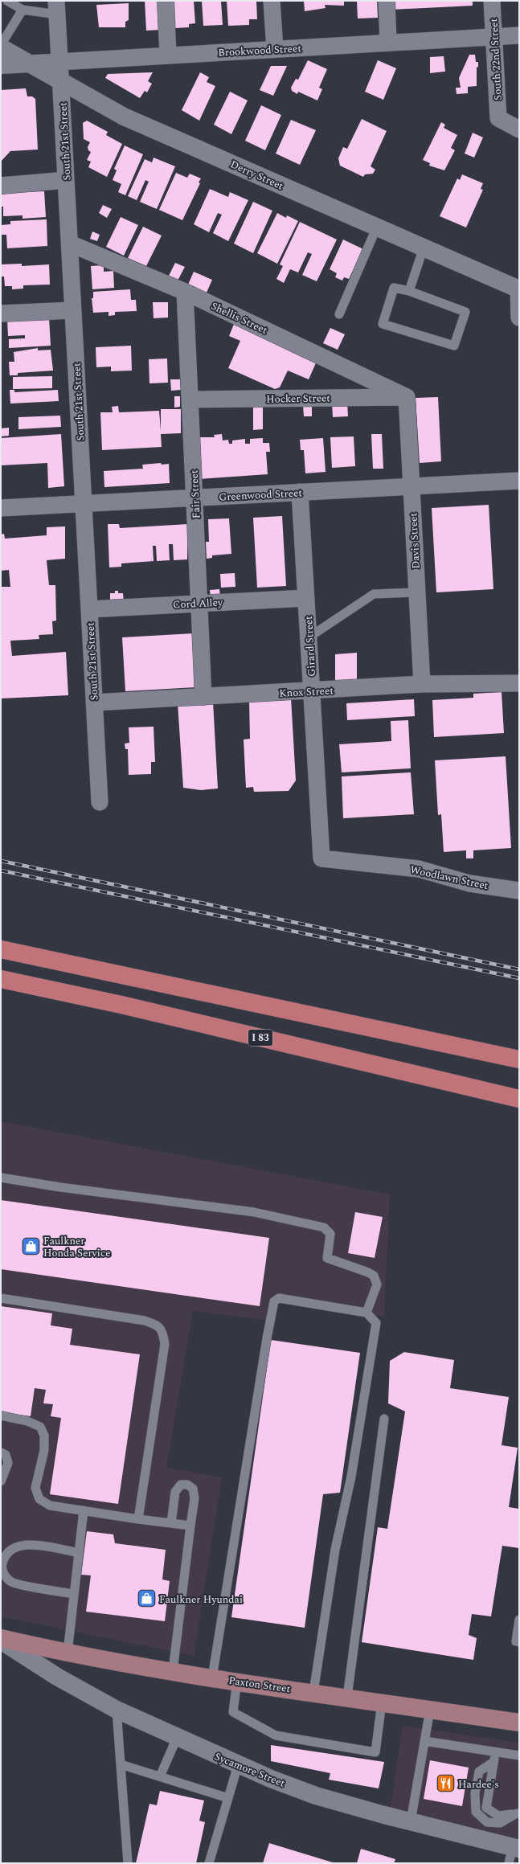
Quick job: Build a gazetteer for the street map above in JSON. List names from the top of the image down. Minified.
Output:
{"streets":{"highway":["I 83"],"main road":["Paxton Street"],"street":["Brookwood Street","South 22nd Street","South 21st Street","Derry Street","Shellis Street","Hocker Street","Fair Street","Greenwood Street","Davis Street","Cord Alley","Girard Street","Knox Street","Woodlawn Street","Sycamore Street"]},"crossings":[["Brookwood Street","South 22nd Street"],["Brookwood Street","South 21st Street"],["Brookwood Street","Derry Street"],["South 21st Street","Derry Street"],["South 21st Street","Shellis Street"],["South 21st Street","Greenwood Street"],["South 21st Street","Cord Alley"],["South 21st Street","Knox Street"],["Shellis Street","Hocker Street"],["Shellis Street","Fair Street"],["Shellis Street","Davis Street"],["Hocker Street","Fair Street"],["Hocker Street","Davis Street"],["Fair Street","Greenwood Street"],["Fair Street","Cord Alley"],["Fair Street","Knox Street"],["Greenwood Street","Davis Street"],["Greenwood Street","Girard Street"],["Davis Street","Knox Street"],["Cord Alley","Girard Street"],["Girard Street","Knox Street"],["Girard Street","Woodlawn Street"],["Paxton Street","Sycamore Street"]],"places":{"shop":["Faulkner Honda Service","Faulkner Hyundai"],"restaurant":["Hardee's"]}}
